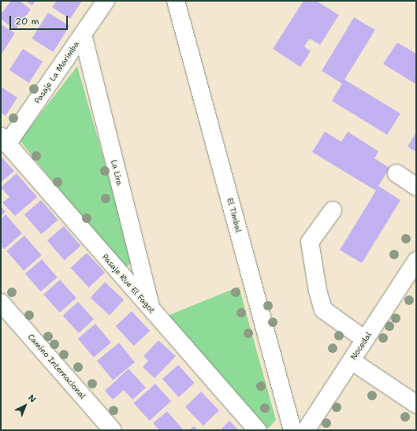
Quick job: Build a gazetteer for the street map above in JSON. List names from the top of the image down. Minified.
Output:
{"streets":{"street":["Pasaje La Marimba","La Lira","El Timbal","Pasaje Rue El Fagot","Nocedal","Camino Internacional"]},"crossings":[["Pasaje La Marimba","La Lira"],["Pasaje La Marimba","Pasaje Rue El Fagot"],["La Lira","Pasaje Rue El Fagot"]],"scale_bar":"20 m","north":"top right"}
